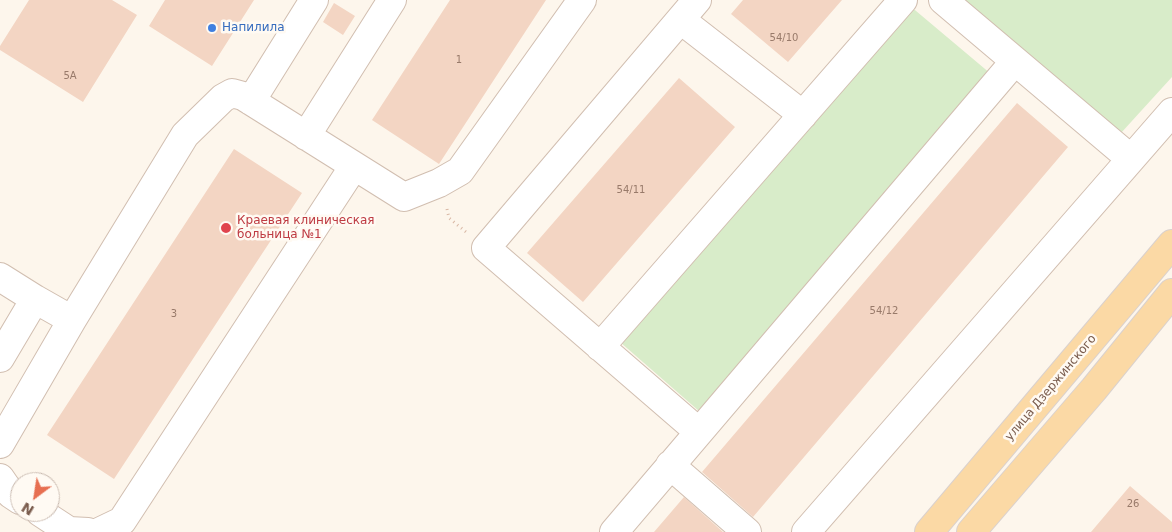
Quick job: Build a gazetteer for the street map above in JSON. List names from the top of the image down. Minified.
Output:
{"streets":{"main road":["улица Дзержинского"]},"places":["Напилила","Краевая клиническая больница №1"],"house_numbers":["54/10","1","5А","54/11","54/12","3","26"],"north":"bottom left"}
